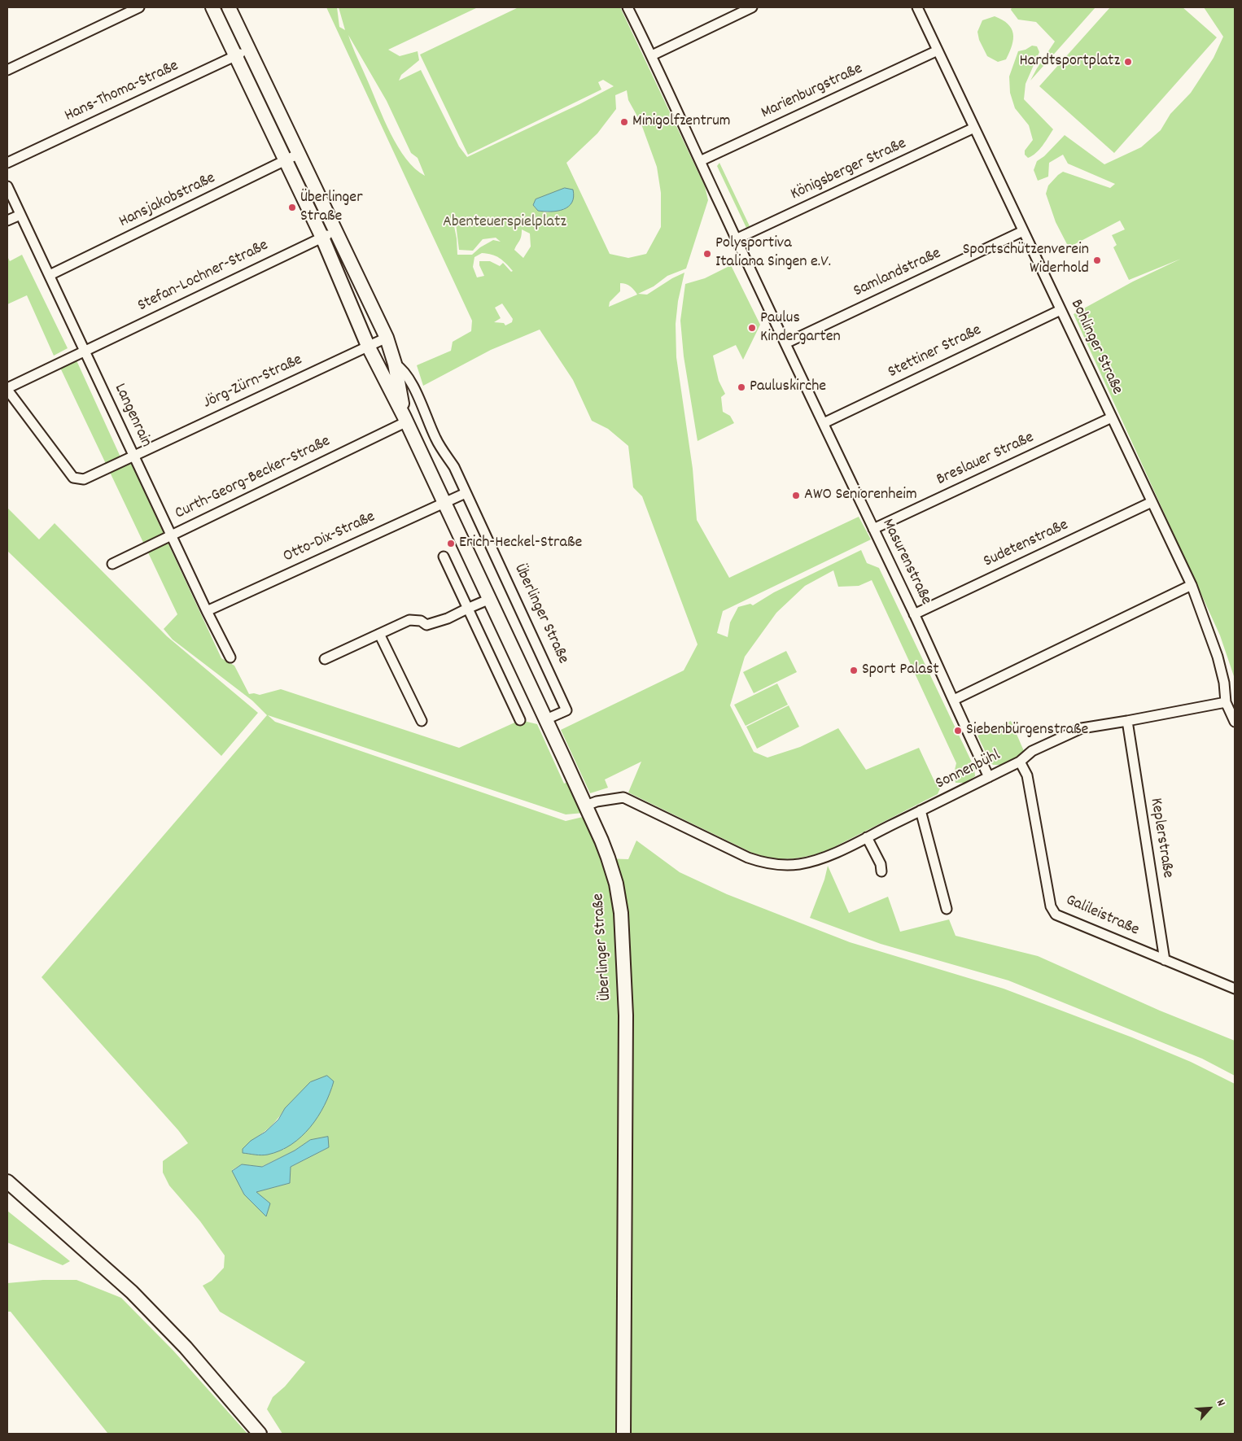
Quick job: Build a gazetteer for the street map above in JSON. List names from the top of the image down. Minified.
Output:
{"streets":{"street":["Hans-Thoma-Straße","Marienburgstraße","Königsberger Straße","Hansjakobstraße","Samlandstraße","Stefan-Lochner-Straße","Bohlinger Straße","Stettiner Straße","Jörg-Zürn-Straße","Langenrain","Breslauer Straße","Curth-Georg-Becker-Straße","Otto-Dix-Straße","Sudetenstraße","Masurenstraße","Überlinger Straße","Sonnenbühl","Keplerstraße","Galileistraße"]},"crossings":[["Hans-Thoma-Straße","Überlinger Straße"],["Marienburgstraße","Bohlinger Straße"],["Marienburgstraße","Masurenstraße"],["Königsberger Straße","Bohlinger Straße"],["Königsberger Straße","Masurenstraße"],["Hansjakobstraße","Langenrain"],["Hansjakobstraße","Überlinger Straße"],["Samlandstraße","Bohlinger Straße"],["Samlandstraße","Masurenstraße"],["Stefan-Lochner-Straße","Jörg-Zürn-Straße"],["Stefan-Lochner-Straße","Langenrain"],["Stefan-Lochner-Straße","Überlinger Straße"],["Bohlinger Straße","Stettiner Straße"],["Bohlinger Straße","Breslauer Straße"],["Bohlinger Straße","Sudetenstraße"],["Bohlinger Straße","Sonnenbühl"],["Stettiner Straße","Masurenstraße"],["Jörg-Zürn-Straße","Langenrain"],["Jörg-Zürn-Straße","Überlinger Straße"],["Langenrain","Curth-Georg-Becker-Straße"],["Langenrain","Otto-Dix-Straße"],["Breslauer Straße","Masurenstraße"],["Curth-Georg-Becker-Straße","Überlinger Straße"],["Otto-Dix-Straße","Überlinger Straße"],["Sudetenstraße","Masurenstraße"],["Masurenstraße","Sonnenbühl"],["Überlinger Straße","Sonnenbühl"],["Sonnenbühl","Keplerstraße"],["Sonnenbühl","Galileistraße"],["Keplerstraße","Galileistraße"]],"parks":["Abenteuerspielplatz"],"places":["Hardtsportplatz","Minigolfzentrum","Überlinger Straße","Polysportiva Italiana Singen e.V.","Sportschützenverein Widerhold","Paulus Kindergarten","Pauluskirche","AWO Seniorenheim","Erich-Heckel-Straße","Sport Palast","Siebenbürgenstraße"],"north":"top right"}
